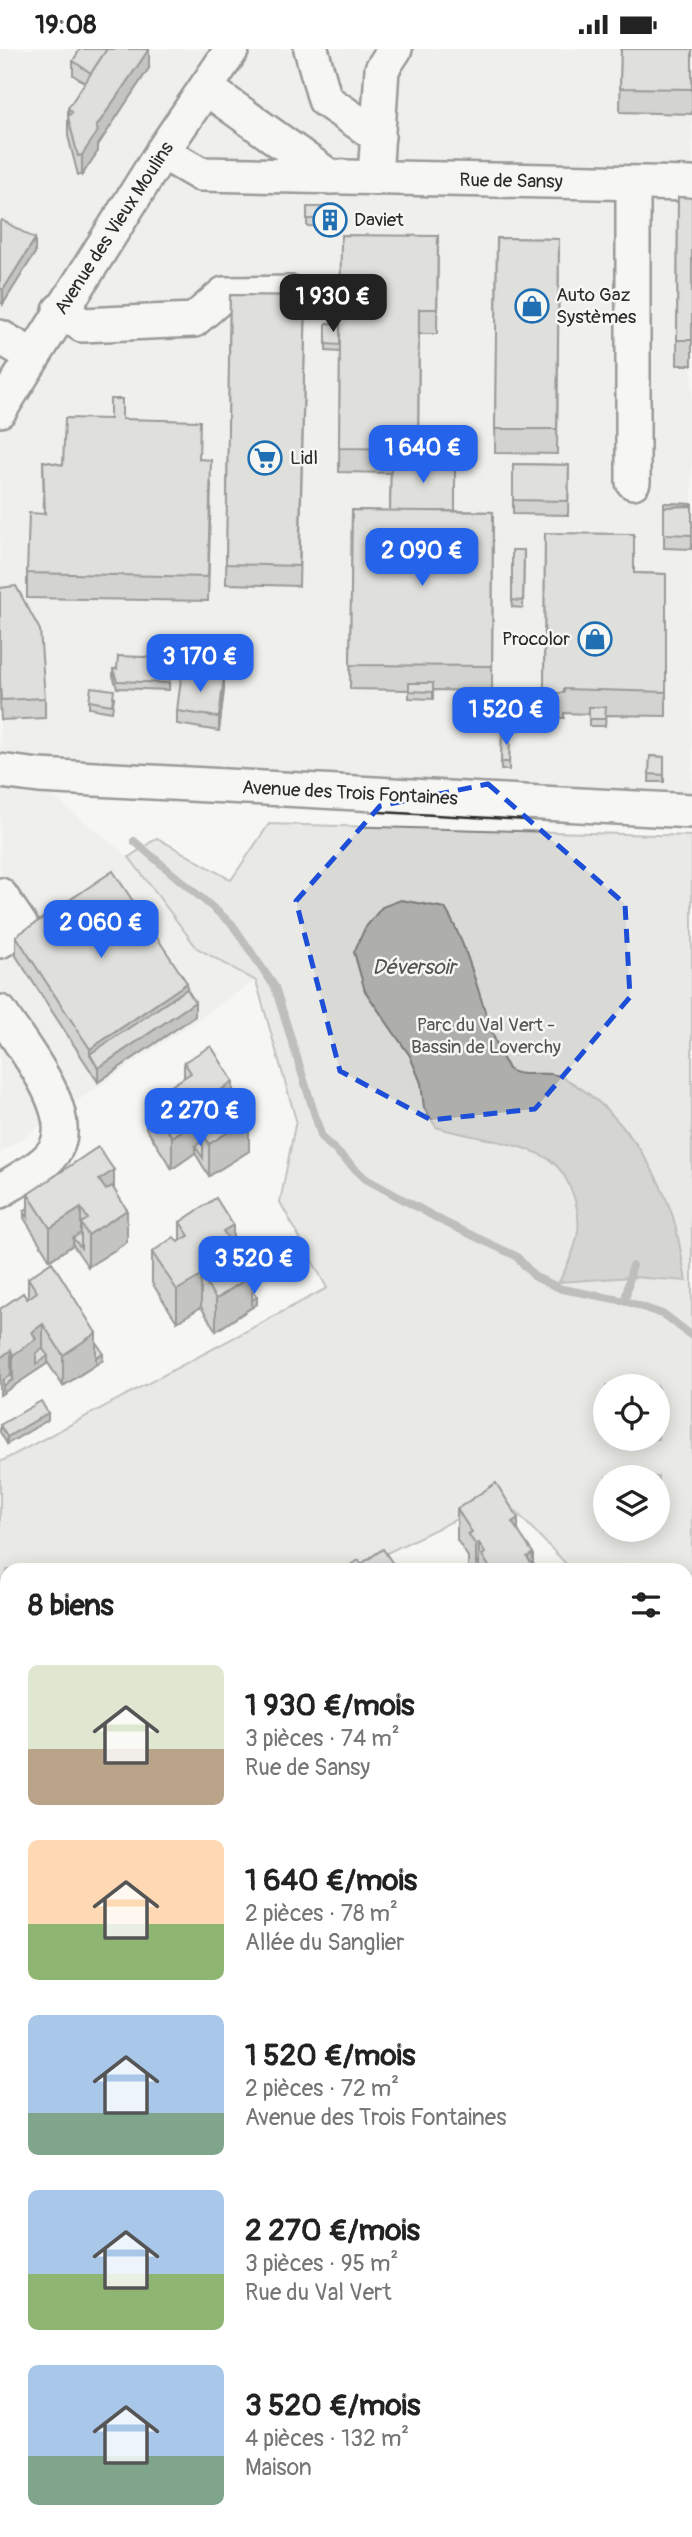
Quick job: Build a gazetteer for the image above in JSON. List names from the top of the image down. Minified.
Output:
{"streets":{"street":["Rue de Sansy","Avenue des Vieux Moulins","Avenue des Trois Fontaines"]},"crossings":[["Rue de Sansy","Avenue des Vieux Moulins"]],"water":["Déversoir"],"parks":["Parc du Val Vert - Bassin de Loverchy"],"places":{"building":["Daviet"],"shop":["Auto Gaz Systèmes","Procolor"],"supermarket":["Lidl"]},"page":{"status":"19:08","price":["1 930 €","1 640 €","2 090 €","3 170 €","1 520 €","2 060 €","2 270 €","3 520 €"],"heading":"8 biens","list":[{"name":"1 930 €/mois","note":"3 pièces · 74 m² · Rue de Sansy"},{"name":"1 640 €/mois","note":"2 pièces · 78 m² · Allée du Sanglier"},{"name":"1 520 €/mois","note":"2 pièces · 72 m² · Avenue des Trois Fontaines"},{"name":"2 270 €/mois","note":"3 pièces · 95 m² · Rue du Val Vert"},{"name":"3 520 €/mois","note":"4 pièces · 132 m² · Maison"}]}}
